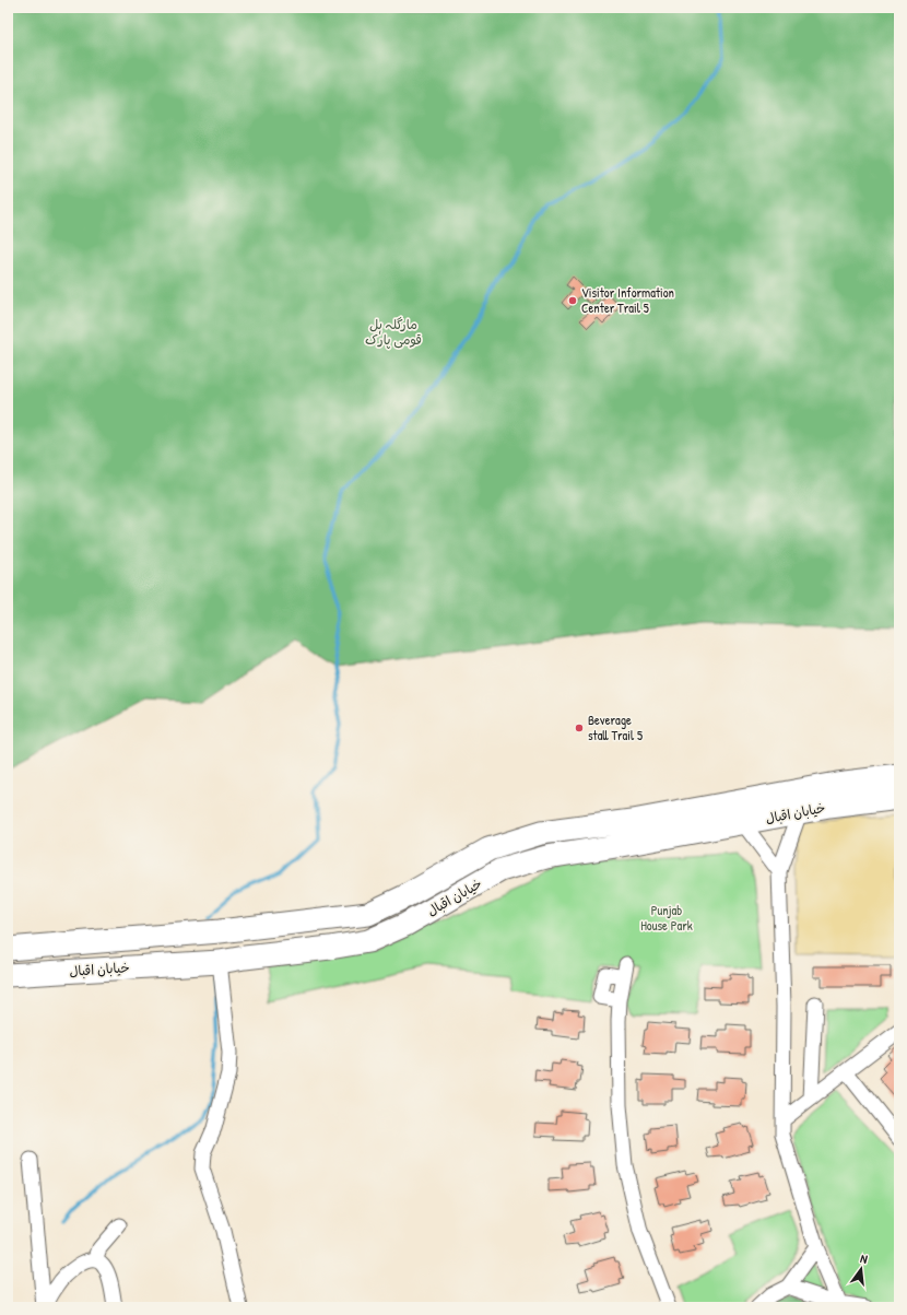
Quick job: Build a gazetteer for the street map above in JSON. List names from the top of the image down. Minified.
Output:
{"streets":{"main road":["خیابان اقبال"]},"parks":["مارگلہ ہل قومی پارک","Punjab House Park"],"places":["Visitor Information Center Trail 5","Beverage stall Trail 5"],"north":"top"}
